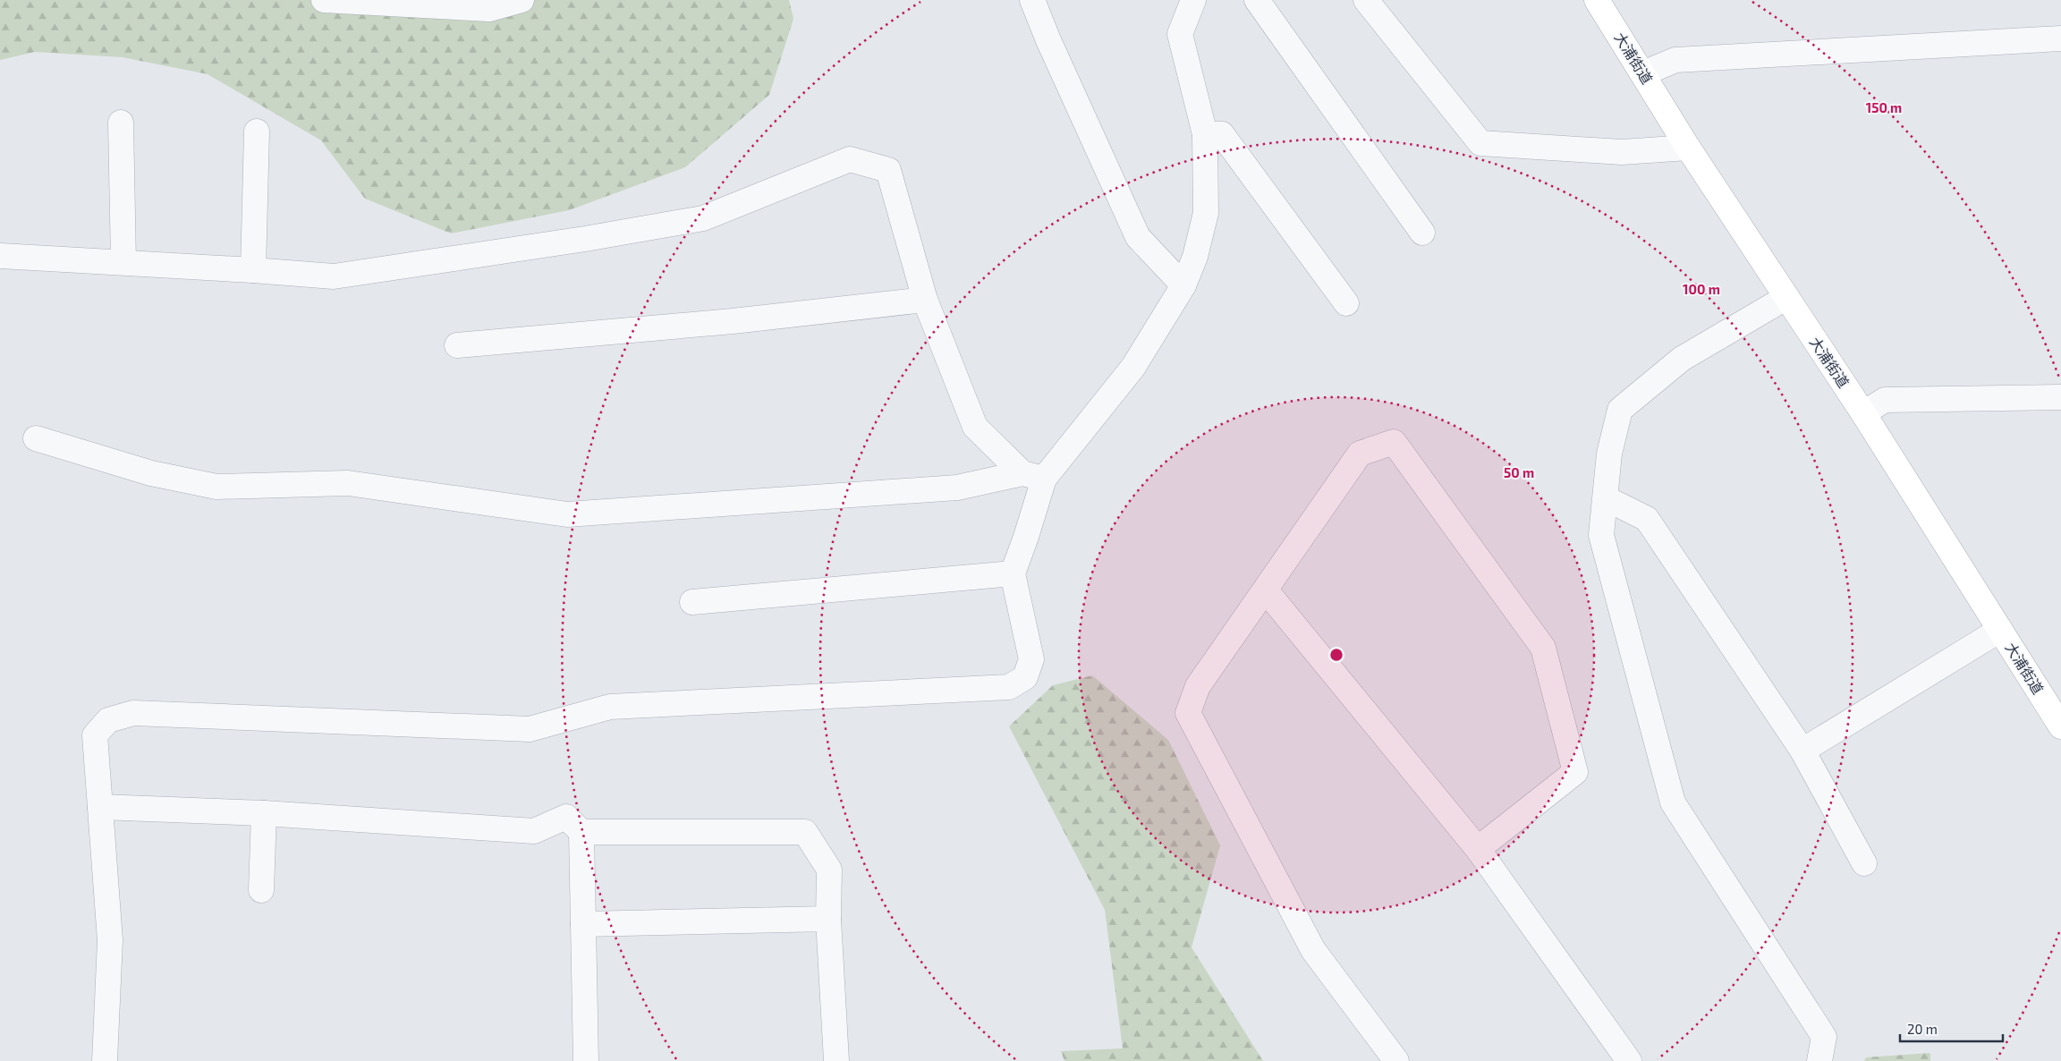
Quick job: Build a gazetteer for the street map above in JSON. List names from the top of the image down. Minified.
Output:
{"streets":{"street":["大浦街道"]},"scale_bar":"20 m","rings":["150 m","100 m","50 m"]}
